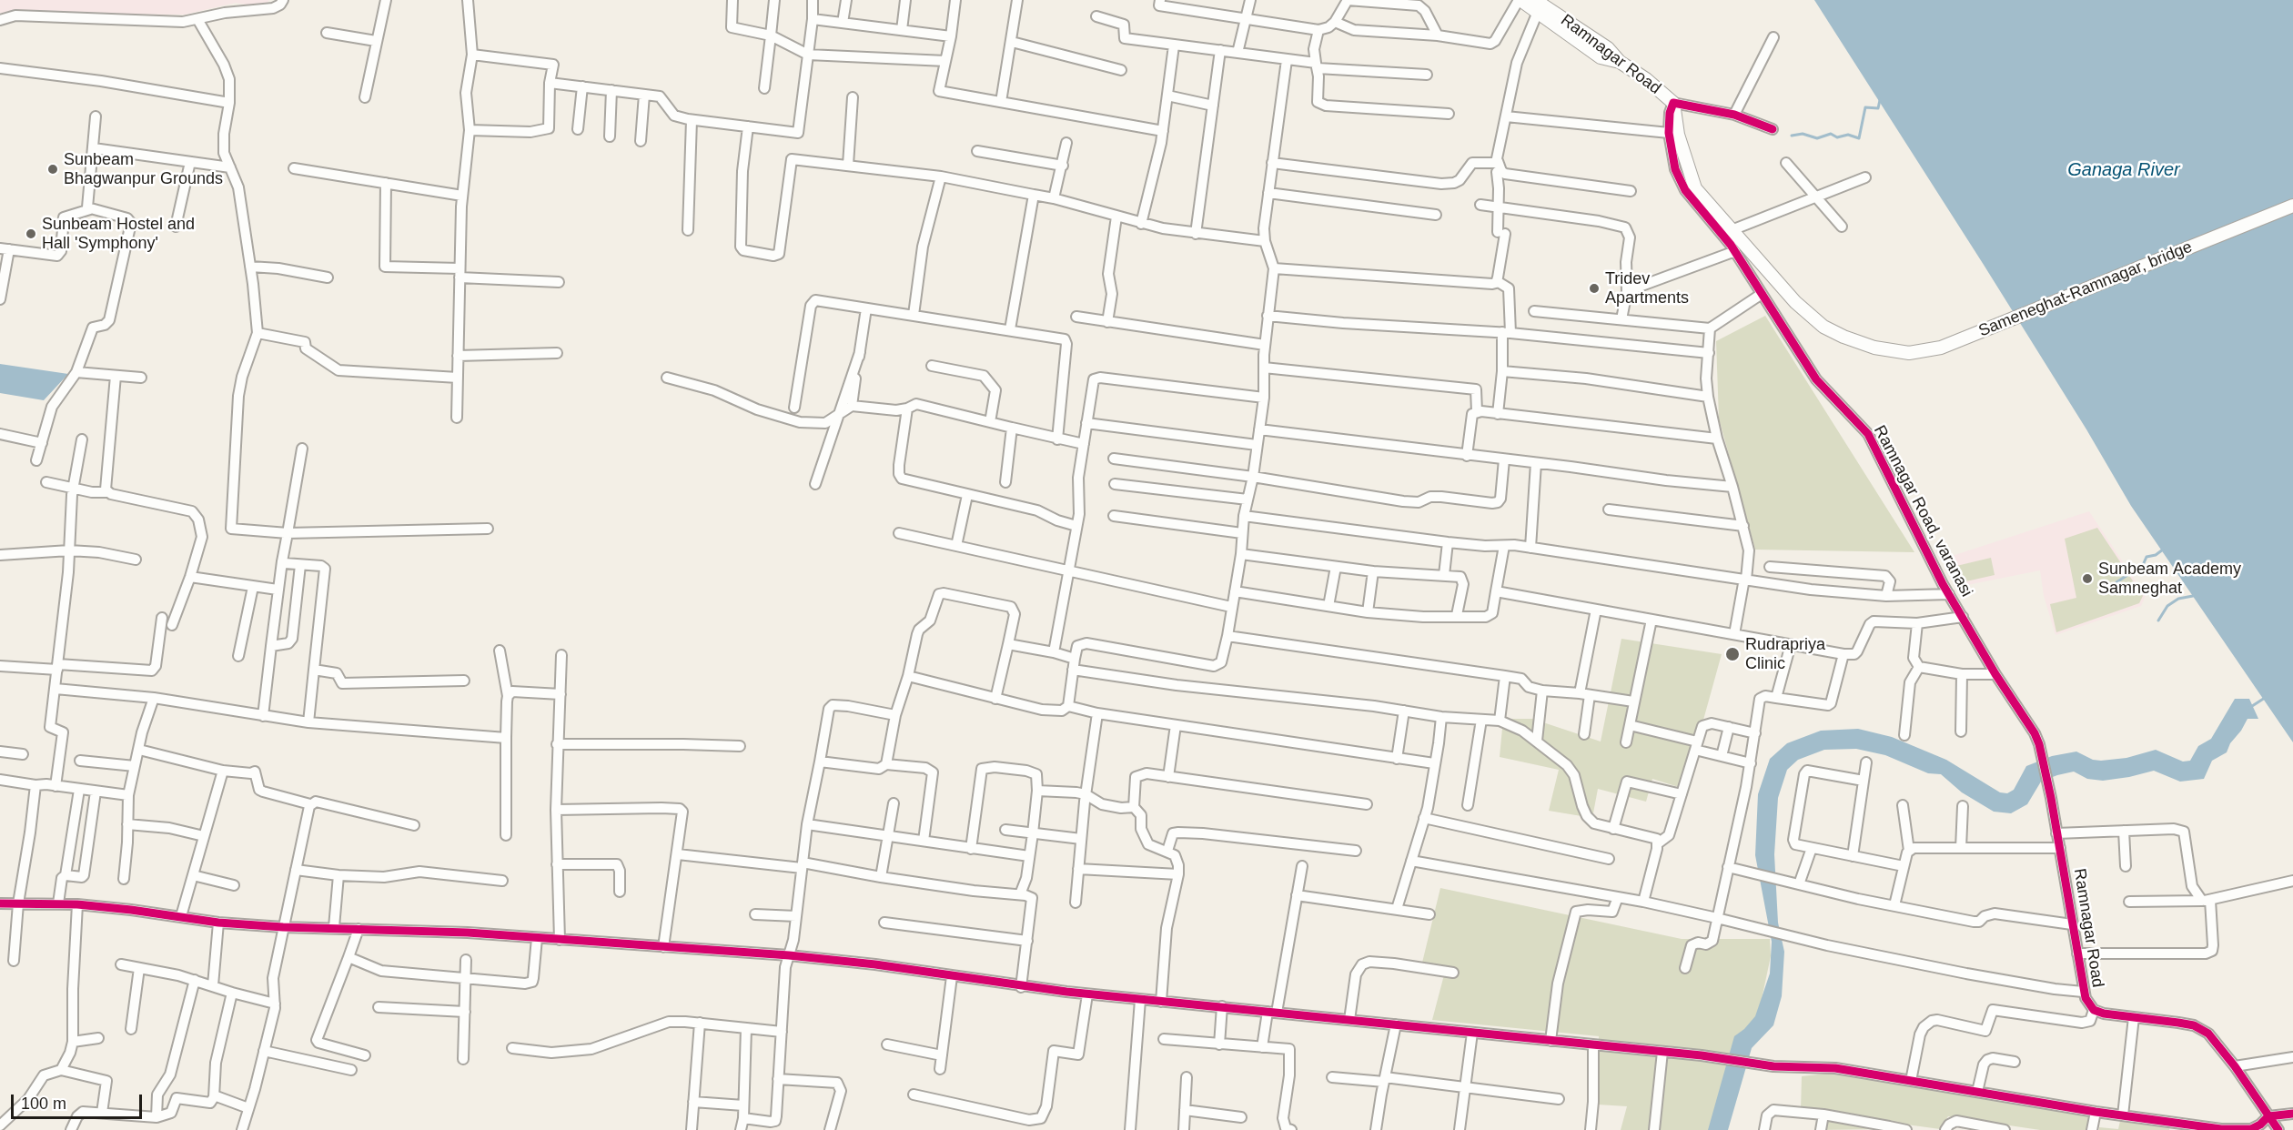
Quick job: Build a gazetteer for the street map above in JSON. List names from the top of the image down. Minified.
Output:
{"streets":{"main road":["Ramnagar Road","Sameneghat-Ramnagar, bridge"],"street":["Ramnagar Road, varanasi"]},"crossings":[["Ramnagar Road","Sameneghat-Ramnagar, bridge"],["Ramnagar Road","Ramnagar Road, varanasi"]],"water":["Ganaga River"],"places":["Sunbeam Bhagwanpur Grounds","Sunbeam Hostel and Hall 'Symphony'","Tridev Apartments","Sunbeam Academy Samneghat","Rudrapriya Clinic"],"scale_bar":"100 m"}
